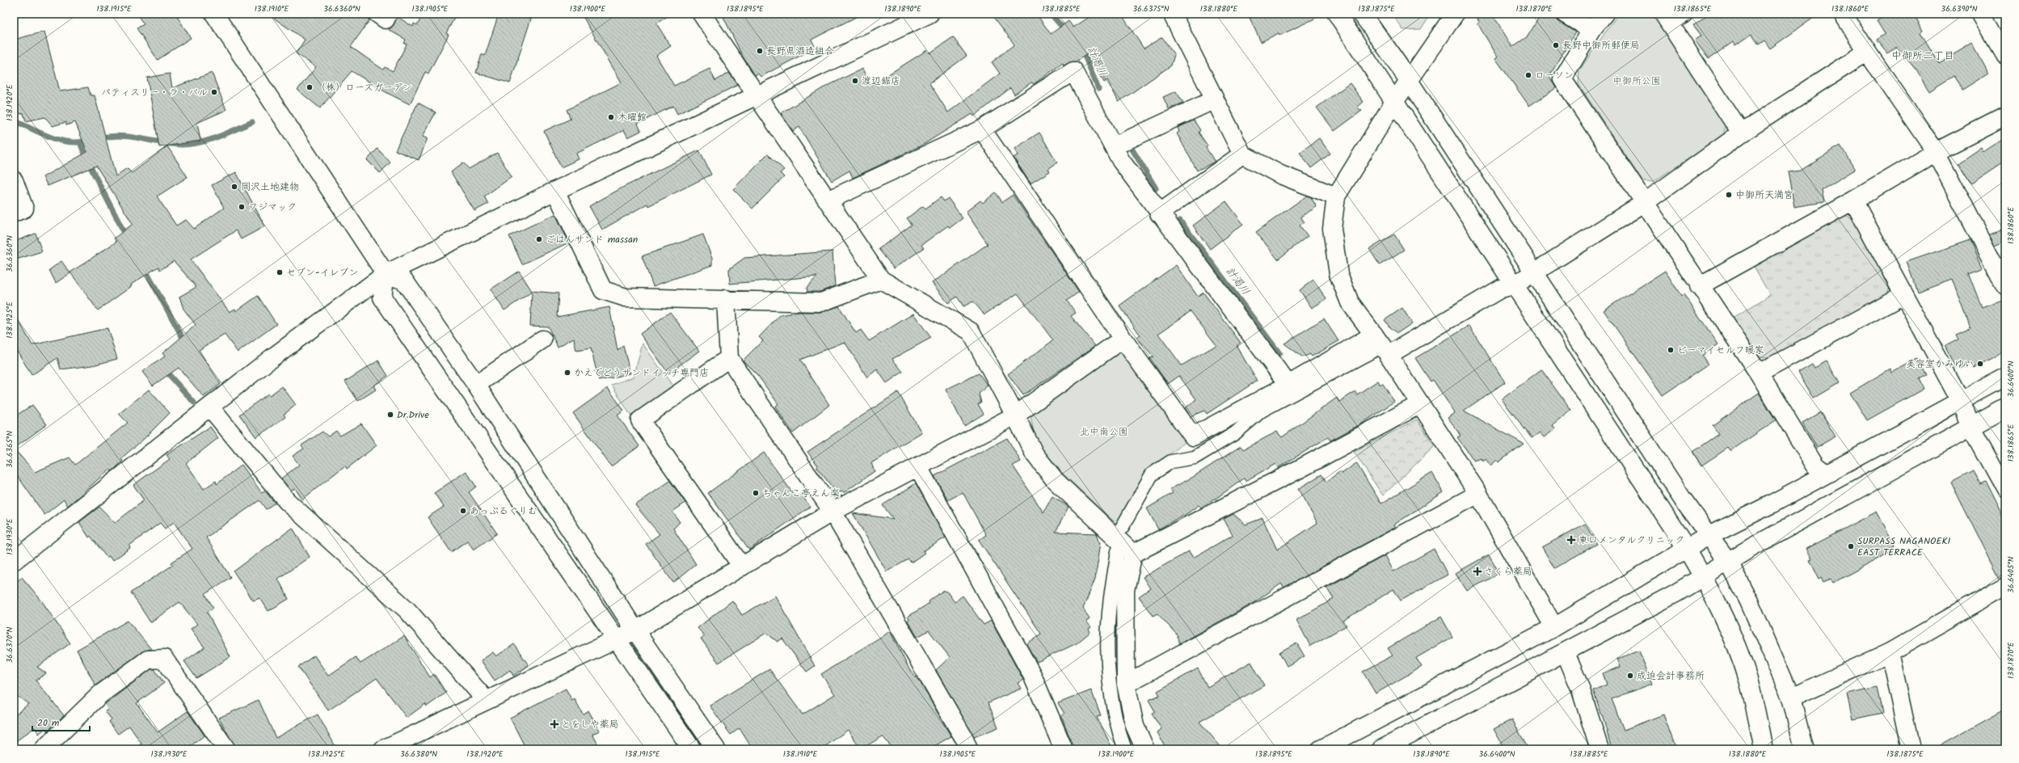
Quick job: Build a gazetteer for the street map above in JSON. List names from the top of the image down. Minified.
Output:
{"districts":["中御所二丁目"],"water":["計渇川"],"parks":["中御所公園","北中南公園"],"places":{"other":["長野中御所郵便局","長野県酒造組合","ローソン","渡辺鋸店","（株）ローズガーデン","パティスリー・ラ・バル","木曜館","岡沢土地建物","中御所天満宮","フジマック","ごはんサンド massan","セブン-イレブン","ビーマイセルフ暖家","美容室かみゆい","かえでどうサンドイッチ専門店","Dr.Drive","ちゃんこ亭えん楽","あっぷるぐりむ","SURPASS NAGANOEKI EAST TERRACE","成迫会計事務所"],"health":["東口メンタルクリニック","さくら薬局","とをしや薬局"]},"scale_bar":"20 m","coordinates":["138.1915°E","138.1910°E","36.6360°N","138.1905°E","138.1900°E","138.1895°E","138.1890°E","138.1885°E","36.6375°N","138.1880°E","138.1875°E","138.1870°E","138.1865°E","138.1860°E","36.6390°N","138.1920°E","138.1925°E","36.6400°N","36.6365°N","138.1930°E","36.6405°N","36.6370°N","36.6380°N"]}
